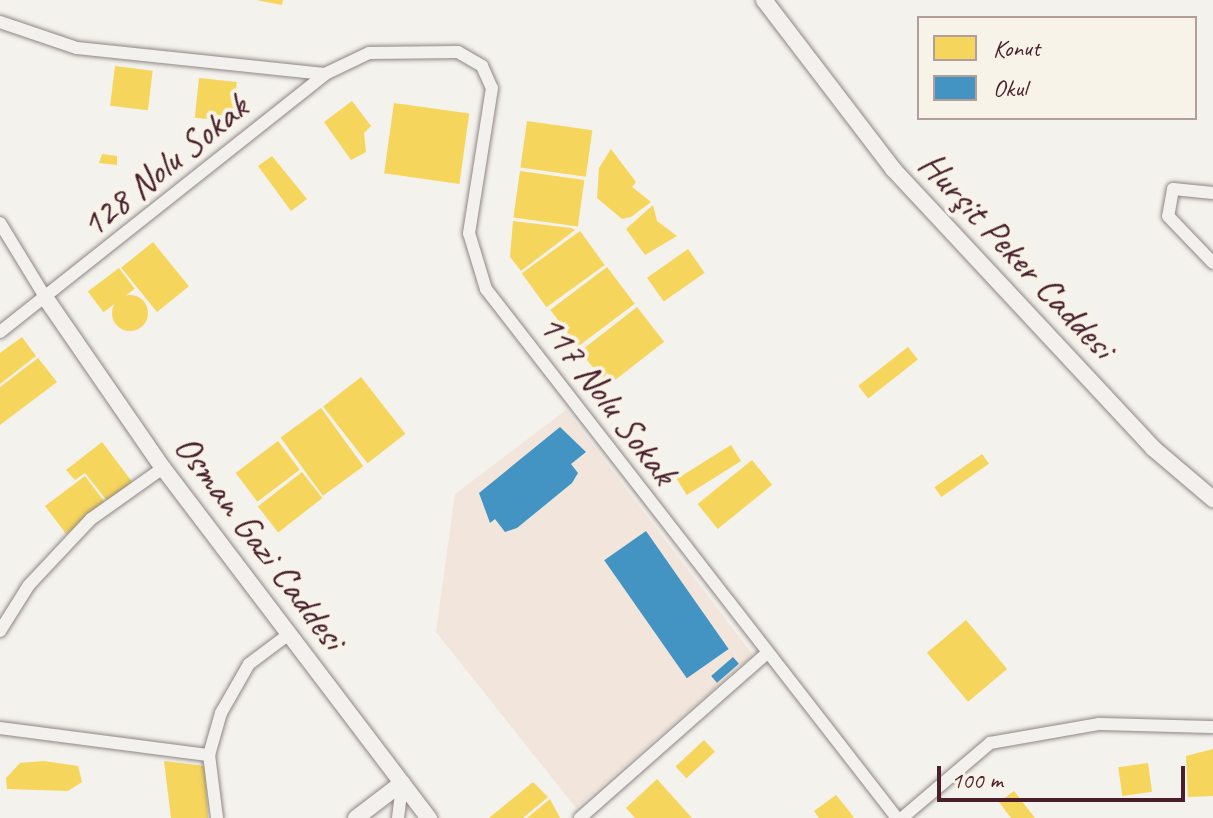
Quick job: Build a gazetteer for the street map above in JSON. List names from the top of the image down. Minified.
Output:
{"streets":{"street":["128 Nolu Sokak","Hurşit Peker Caddesi","117 Nolu Sokak","Osman Gazi Caddesi"]},"crossings":[["128 Nolu Sokak","117 Nolu Sokak"],["128 Nolu Sokak","Osman Gazi Caddesi"]],"legend":["Konut","Okul"],"scale_bar":"100 m"}
